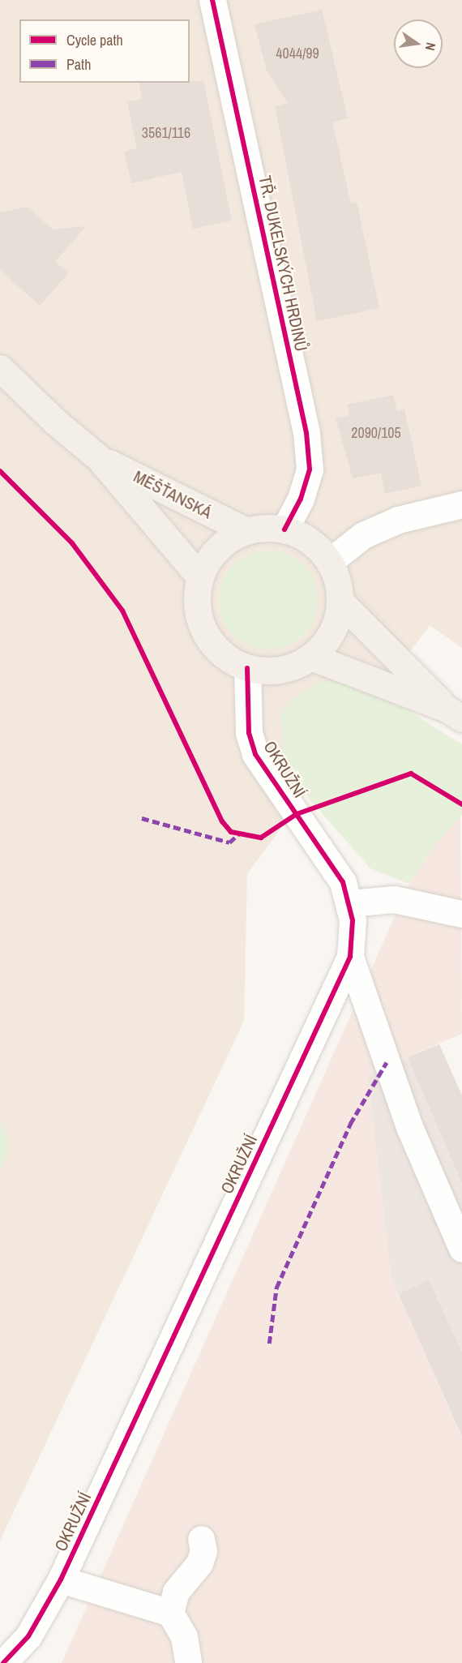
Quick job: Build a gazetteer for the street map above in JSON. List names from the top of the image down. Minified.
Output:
{"streets":{"main road":["MĚŠŤANSKÁ"],"street":["TŘ. DUKELSKÝCH HRDINŮ","OKRUŽNÍ"]},"crossings":[["TŘ. DUKELSKÝCH HRDINŮ","MĚŠŤANSKÁ"],["TŘ. DUKELSKÝCH HRDINŮ","OKRUŽNÍ"],["MĚŠŤANSKÁ","OKRUŽNÍ"]],"house_numbers":["4044/99","3561/116","2090/105"],"legend":["Cycle path","Path"],"north":"right"}
